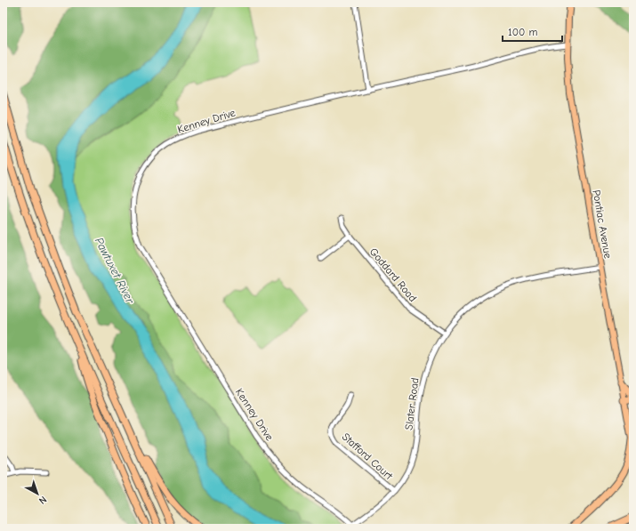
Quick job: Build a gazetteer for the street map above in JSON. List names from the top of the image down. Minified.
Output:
{"streets":{"main road":["Pontiac Avenue"],"street":["Kenney Drive","Goddard Road","Slater Road","Stafford Court"]},"crossings":[["Kenney Drive","Pontiac Avenue"],["Kenney Drive","Slater Road"],["Pontiac Avenue","Slater Road"],["Goddard Road","Slater Road"],["Slater Road","Stafford Court"]],"water":["Pawtuxet River"],"scale_bar":"100 m","north":"bottom right"}
